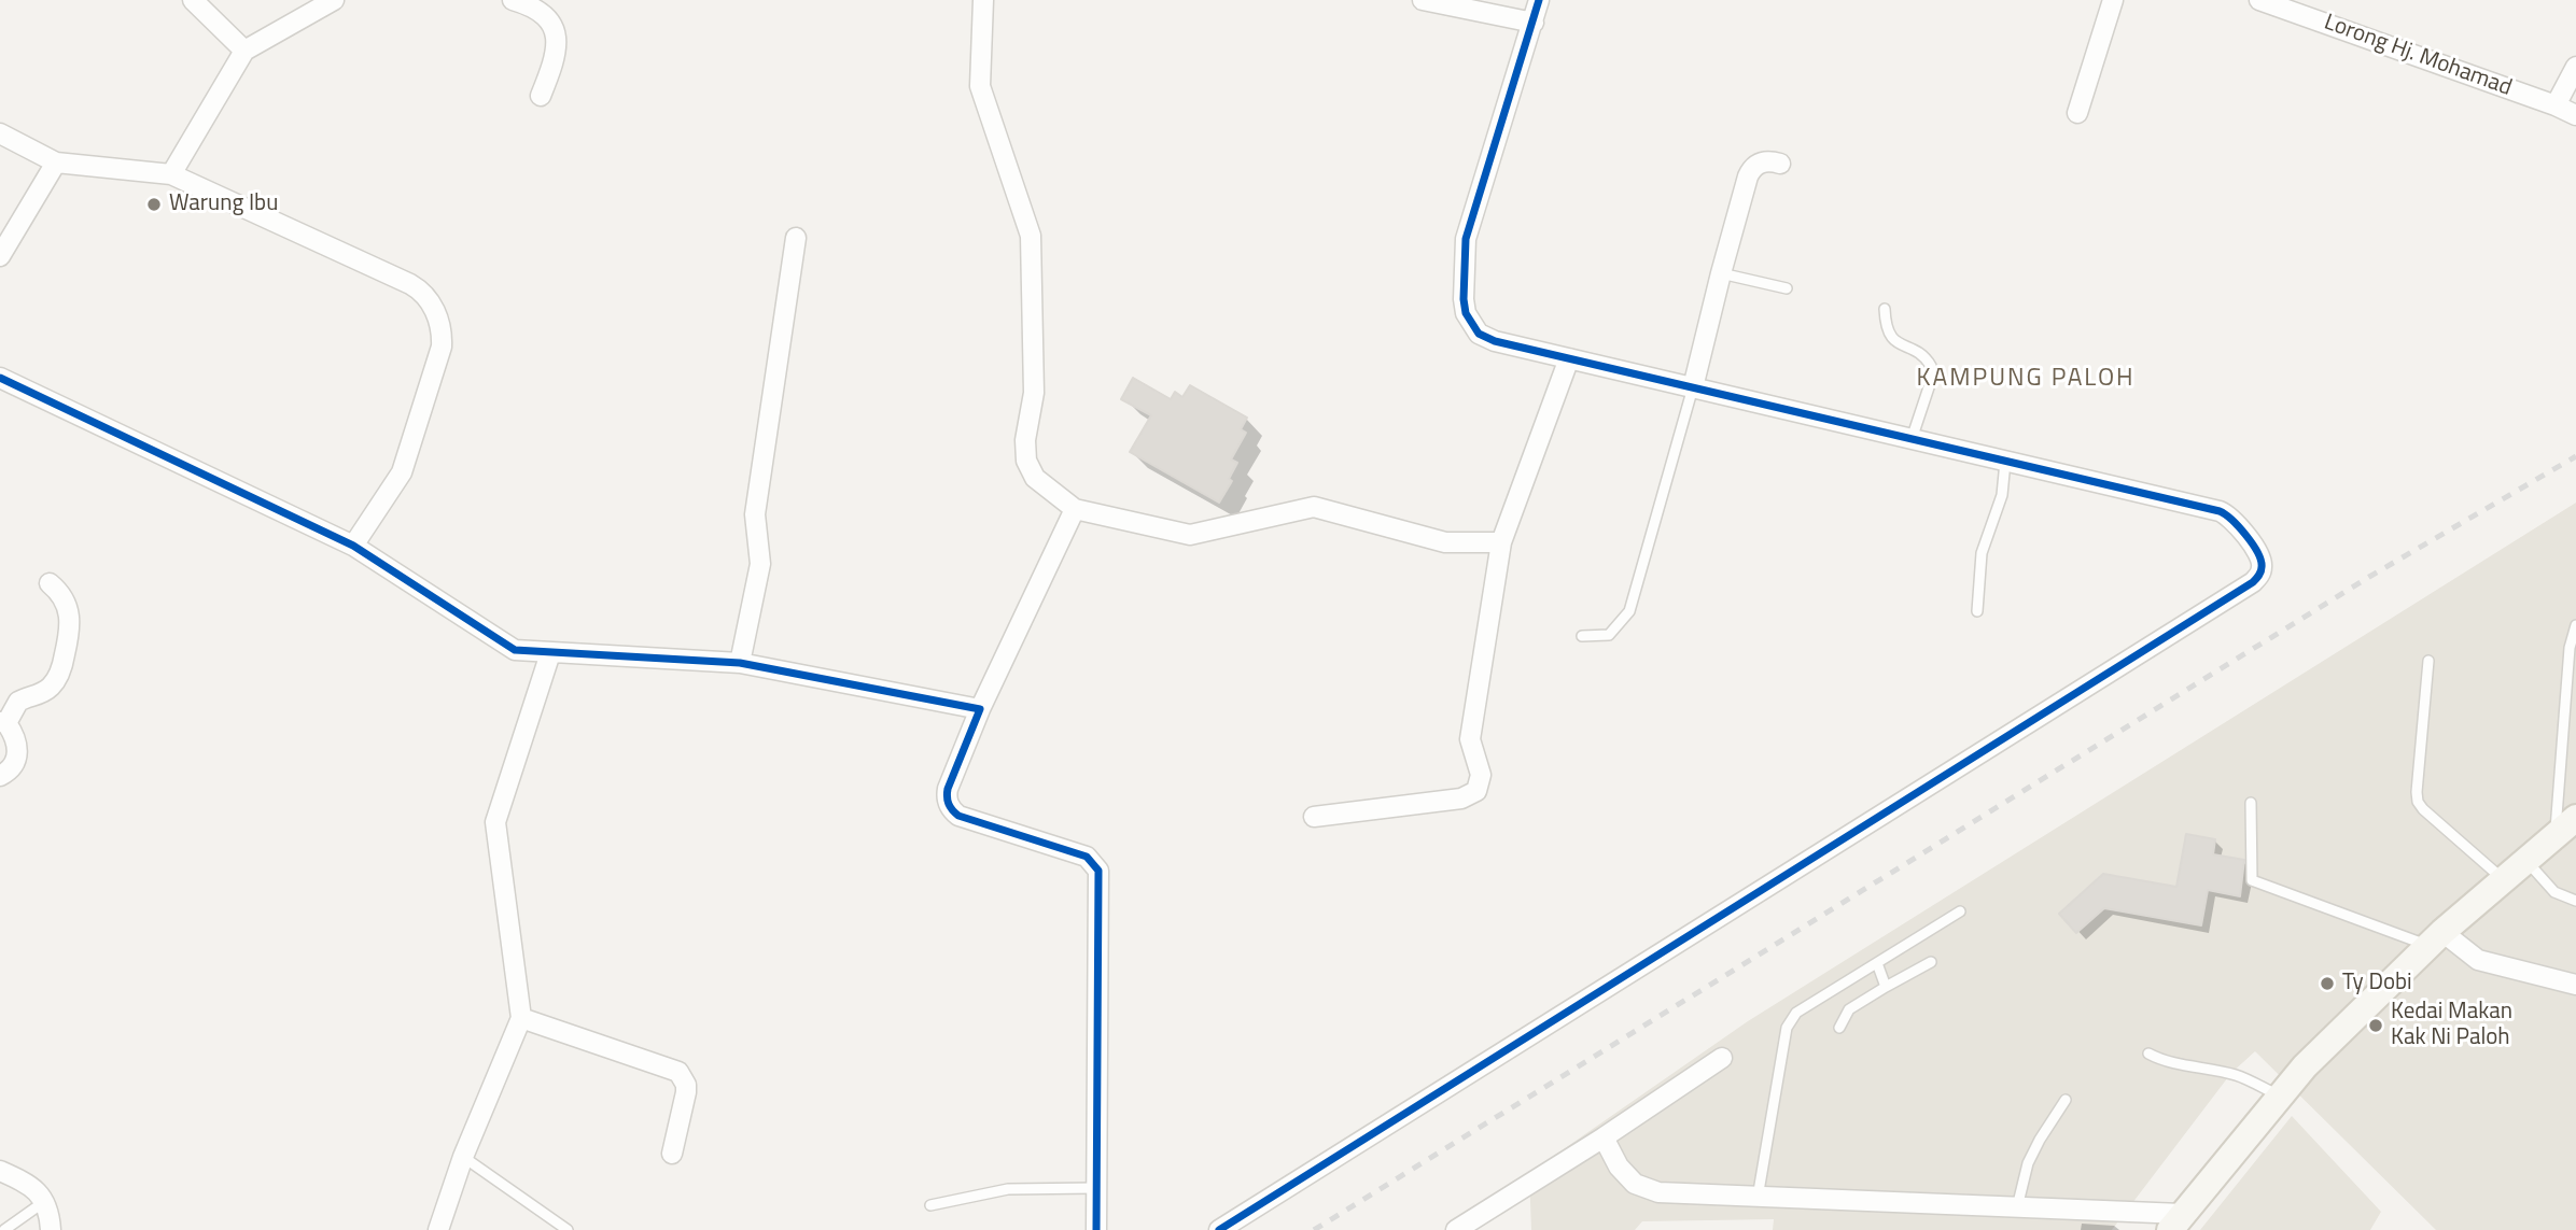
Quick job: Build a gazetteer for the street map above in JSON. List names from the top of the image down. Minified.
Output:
{"streets":{"street":["Lorong Hj. Mohamad"]},"districts":["KAMPUNG PALOH"],"places":["Warung Ibu","Ty Dobi","Kedai Makan Kak Ni Paloh"]}
